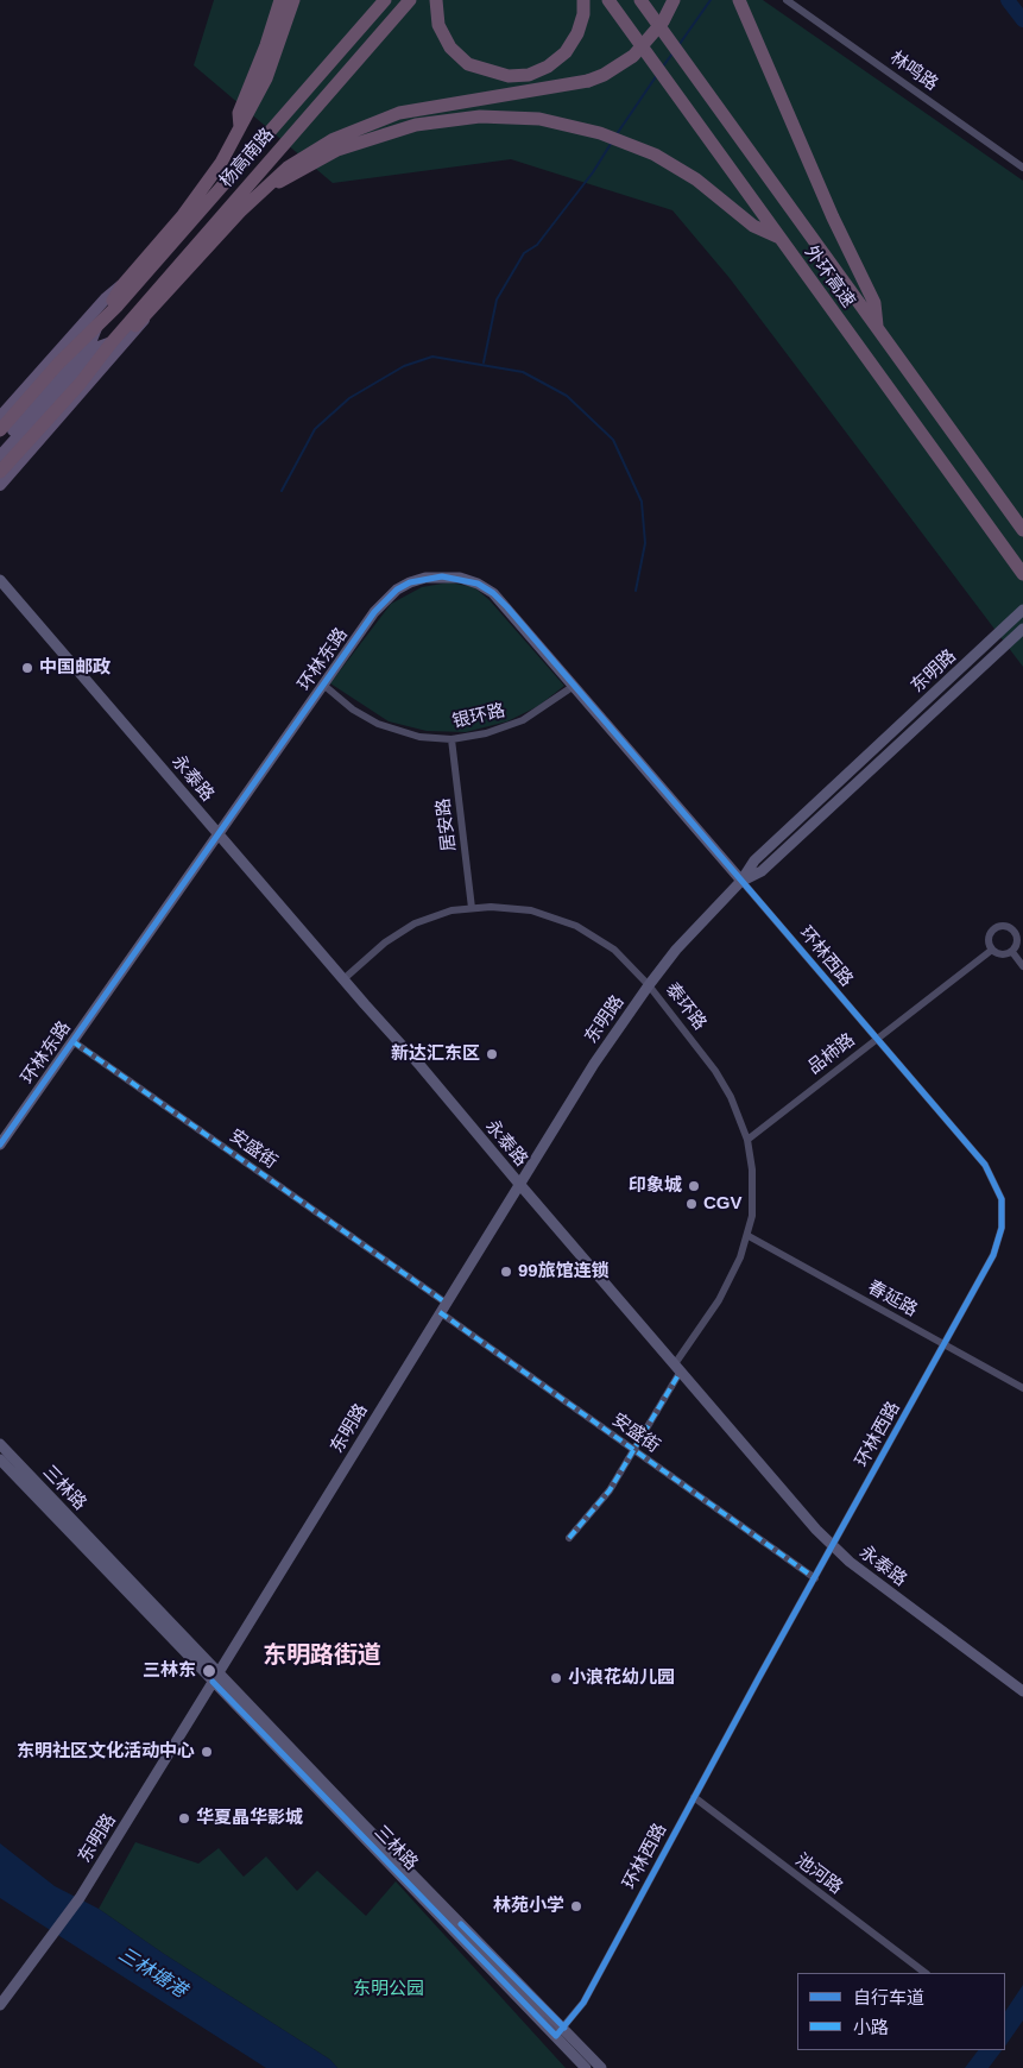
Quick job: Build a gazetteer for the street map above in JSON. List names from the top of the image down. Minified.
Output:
{"streets":{"highway":["杨高南路","外环高速"],"main road":["环林东路","东明路","永泰路","三林路"],"street":["林鸣路","银环路","居安路","环林西路","泰环路","品柿路","安盛街","春延路","池河路"]},"crossings":[["环林东路","东明路"],["环林东路","银环路"],["环林东路","永泰路"],["环林东路","环林西路"],["环林东路","安盛街"],["东明路","永泰路"],["东明路","环林西路"],["东明路","泰环路"],["东明路","安盛街"],["东明路","三林路"],["银环路","居安路"],["永泰路","环林西路"],["永泰路","泰环路"],["居安路","泰环路"],["环林西路","品柿路"],["环林西路","安盛街"],["环林西路","春延路"],["环林西路","三林路"],["环林西路","池河路"],["泰环路","品柿路"],["泰环路","安盛街"],["泰环路","春延路"]],"districts":["东明路街道"],"water":["三林塘港"],"parks":["东明公园"],"places":["中国邮政","新达汇东区","印象城","CGV","99旅馆连锁","三林东","小浪花幼儿园","东明社区文化活动中心","华夏晶华影城","林苑小学"],"legend":["自行车道","小路"]}
